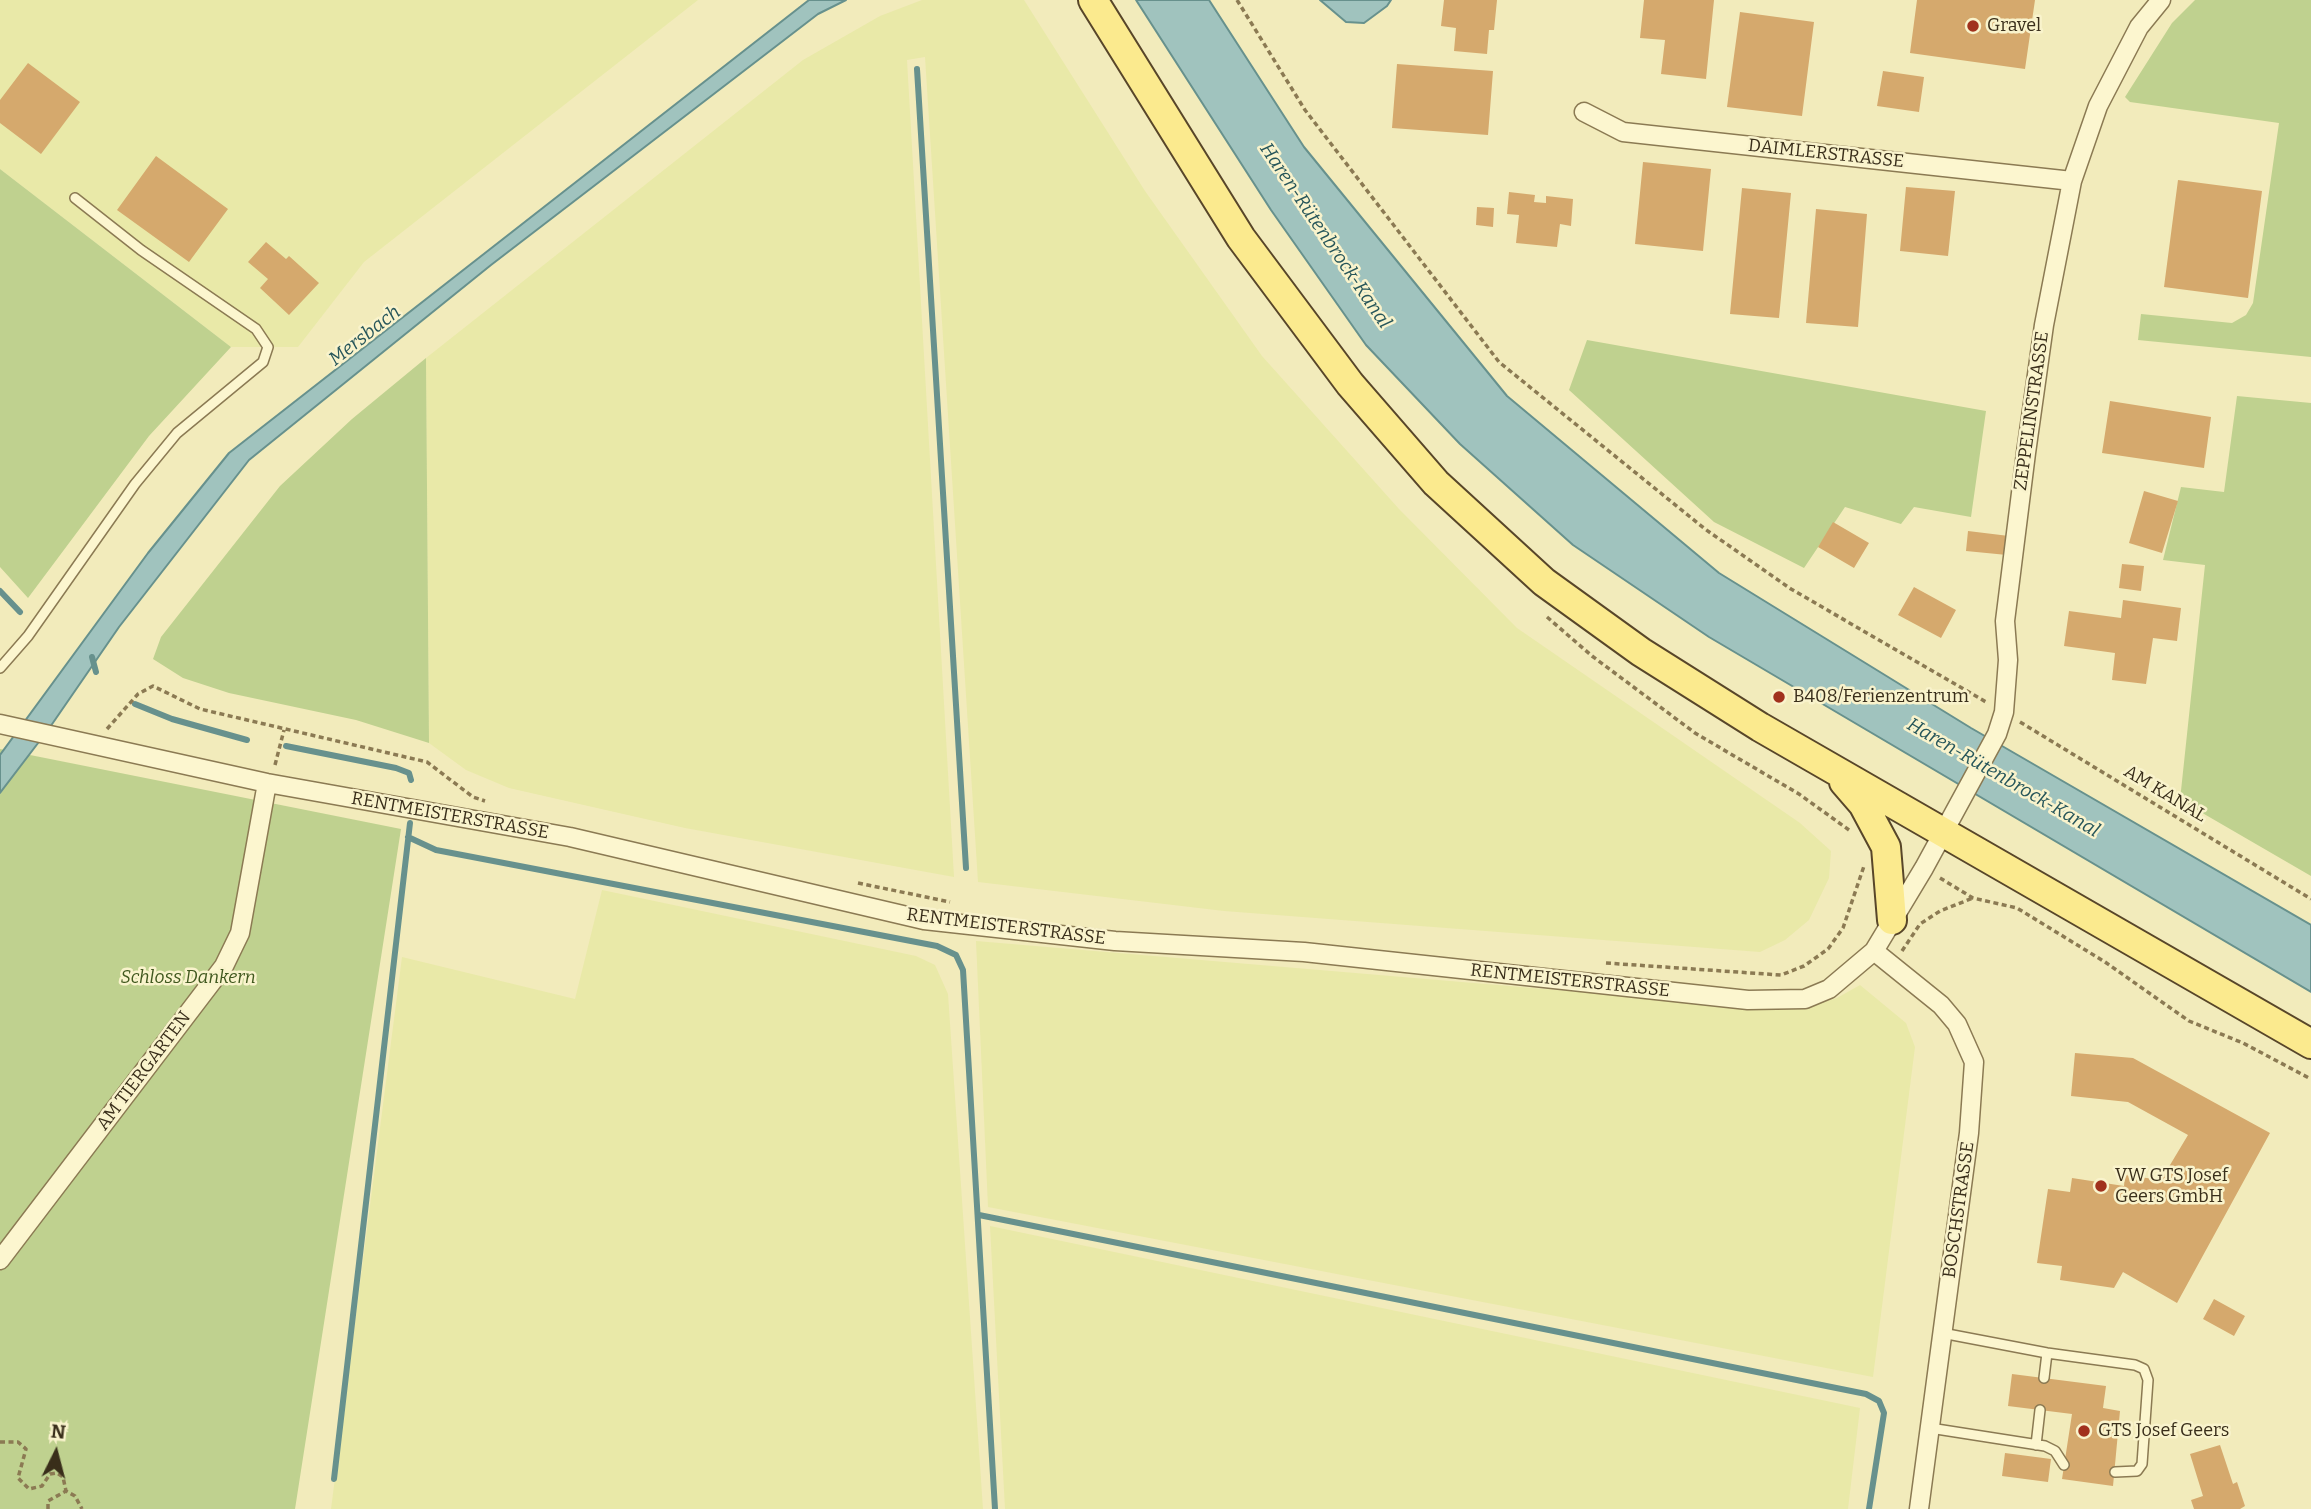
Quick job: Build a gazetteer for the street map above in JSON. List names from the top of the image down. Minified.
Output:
{"streets":{"street":["DAIMLERSTRASSE","ZEPPELINSTRASSE","RENTMEISTERSTRASSE","AM TIERGARTEN","BOSCHSTRASSE"],"path":["AM KANAL"]},"crossings":[["DAIMLERSTRASSE","ZEPPELINSTRASSE"],["ZEPPELINSTRASSE","AM KANAL"],["ZEPPELINSTRASSE","RENTMEISTERSTRASSE"],["RENTMEISTERSTRASSE","AM TIERGARTEN"],["RENTMEISTERSTRASSE","BOSCHSTRASSE"]],"water":["Haren-Rütenbrock-Kanal","Mersbach"],"parks":["Schloss Dankern"],"places":["Gravel","B408/Ferienzentrum","VW GTS Josef Geers GmbH","GTS Josef Geers"],"north":"top"}
